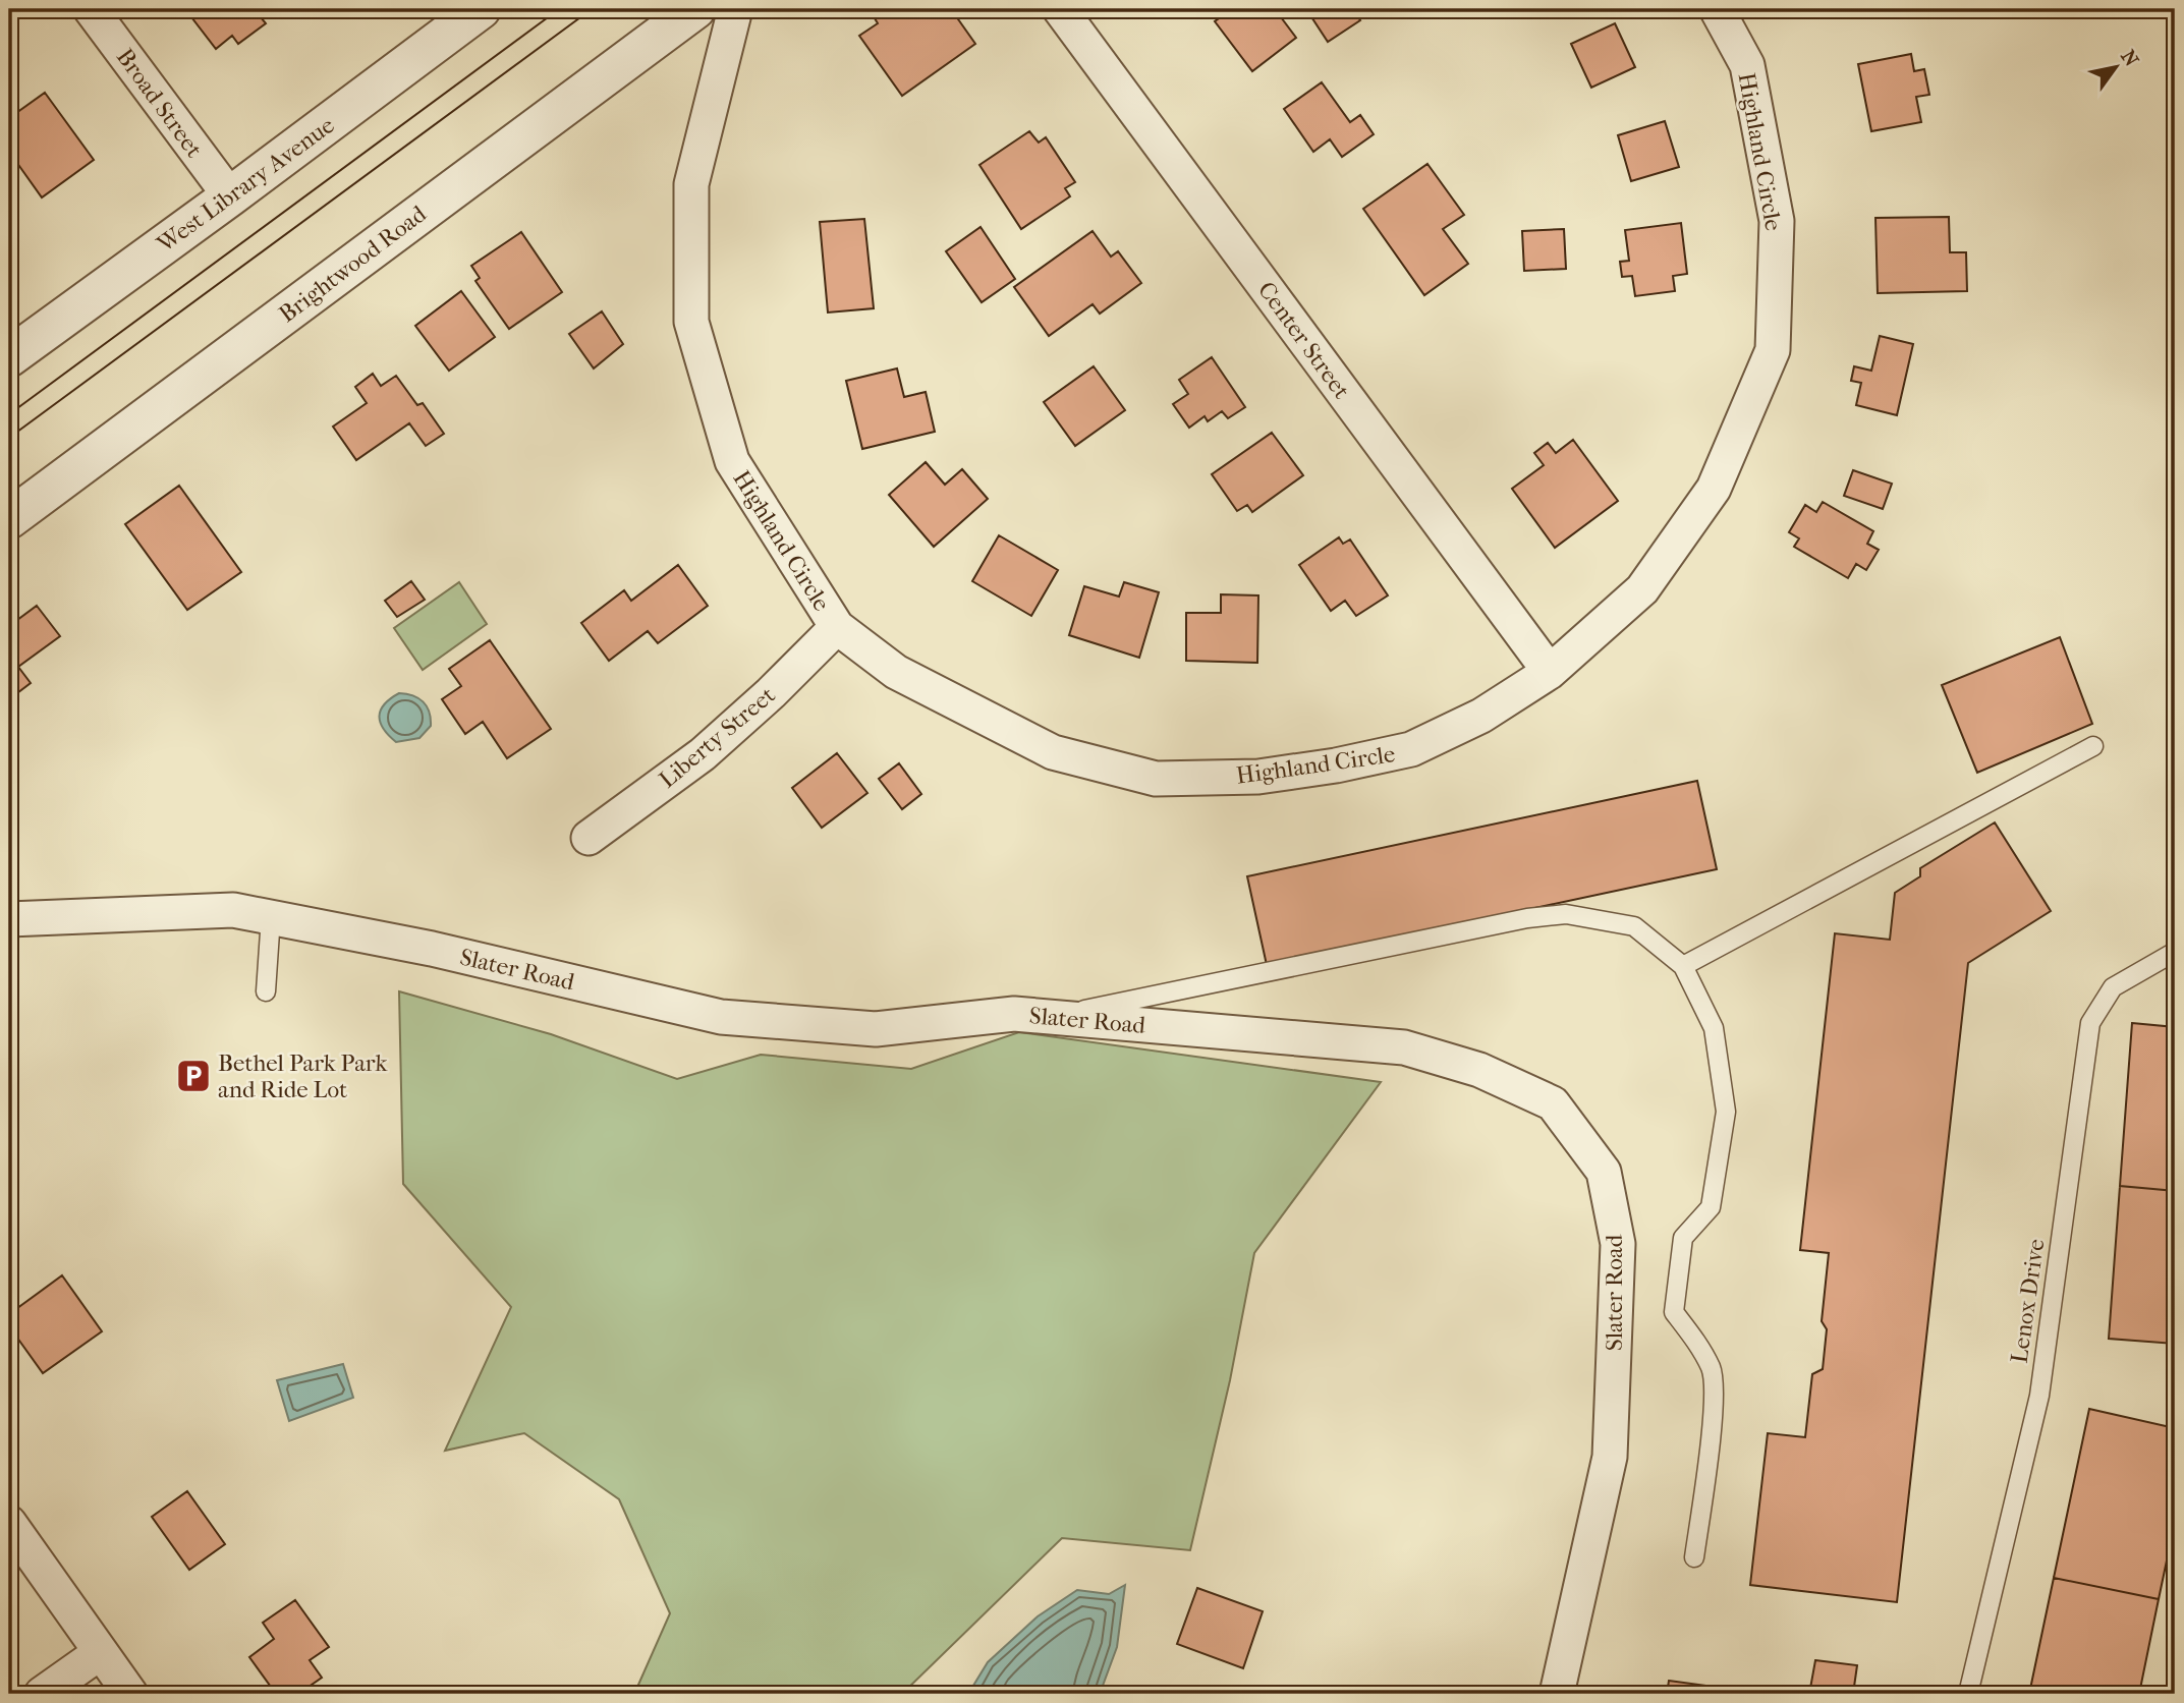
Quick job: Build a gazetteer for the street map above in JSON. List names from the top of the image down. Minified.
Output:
{"streets":{"street":["Broad Street","Highland Circle","West Library Avenue","Brightwood Road","Center Street","Liberty Street","Slater Road"],"lane":["Lenox Drive"]},"crossings":[["Broad Street","West Library Avenue"],["Highland Circle","Center Street"],["Highland Circle","Liberty Street"]],"places":{"parking":["Bethel Park Park and Ride Lot"]},"north":"top right"}
